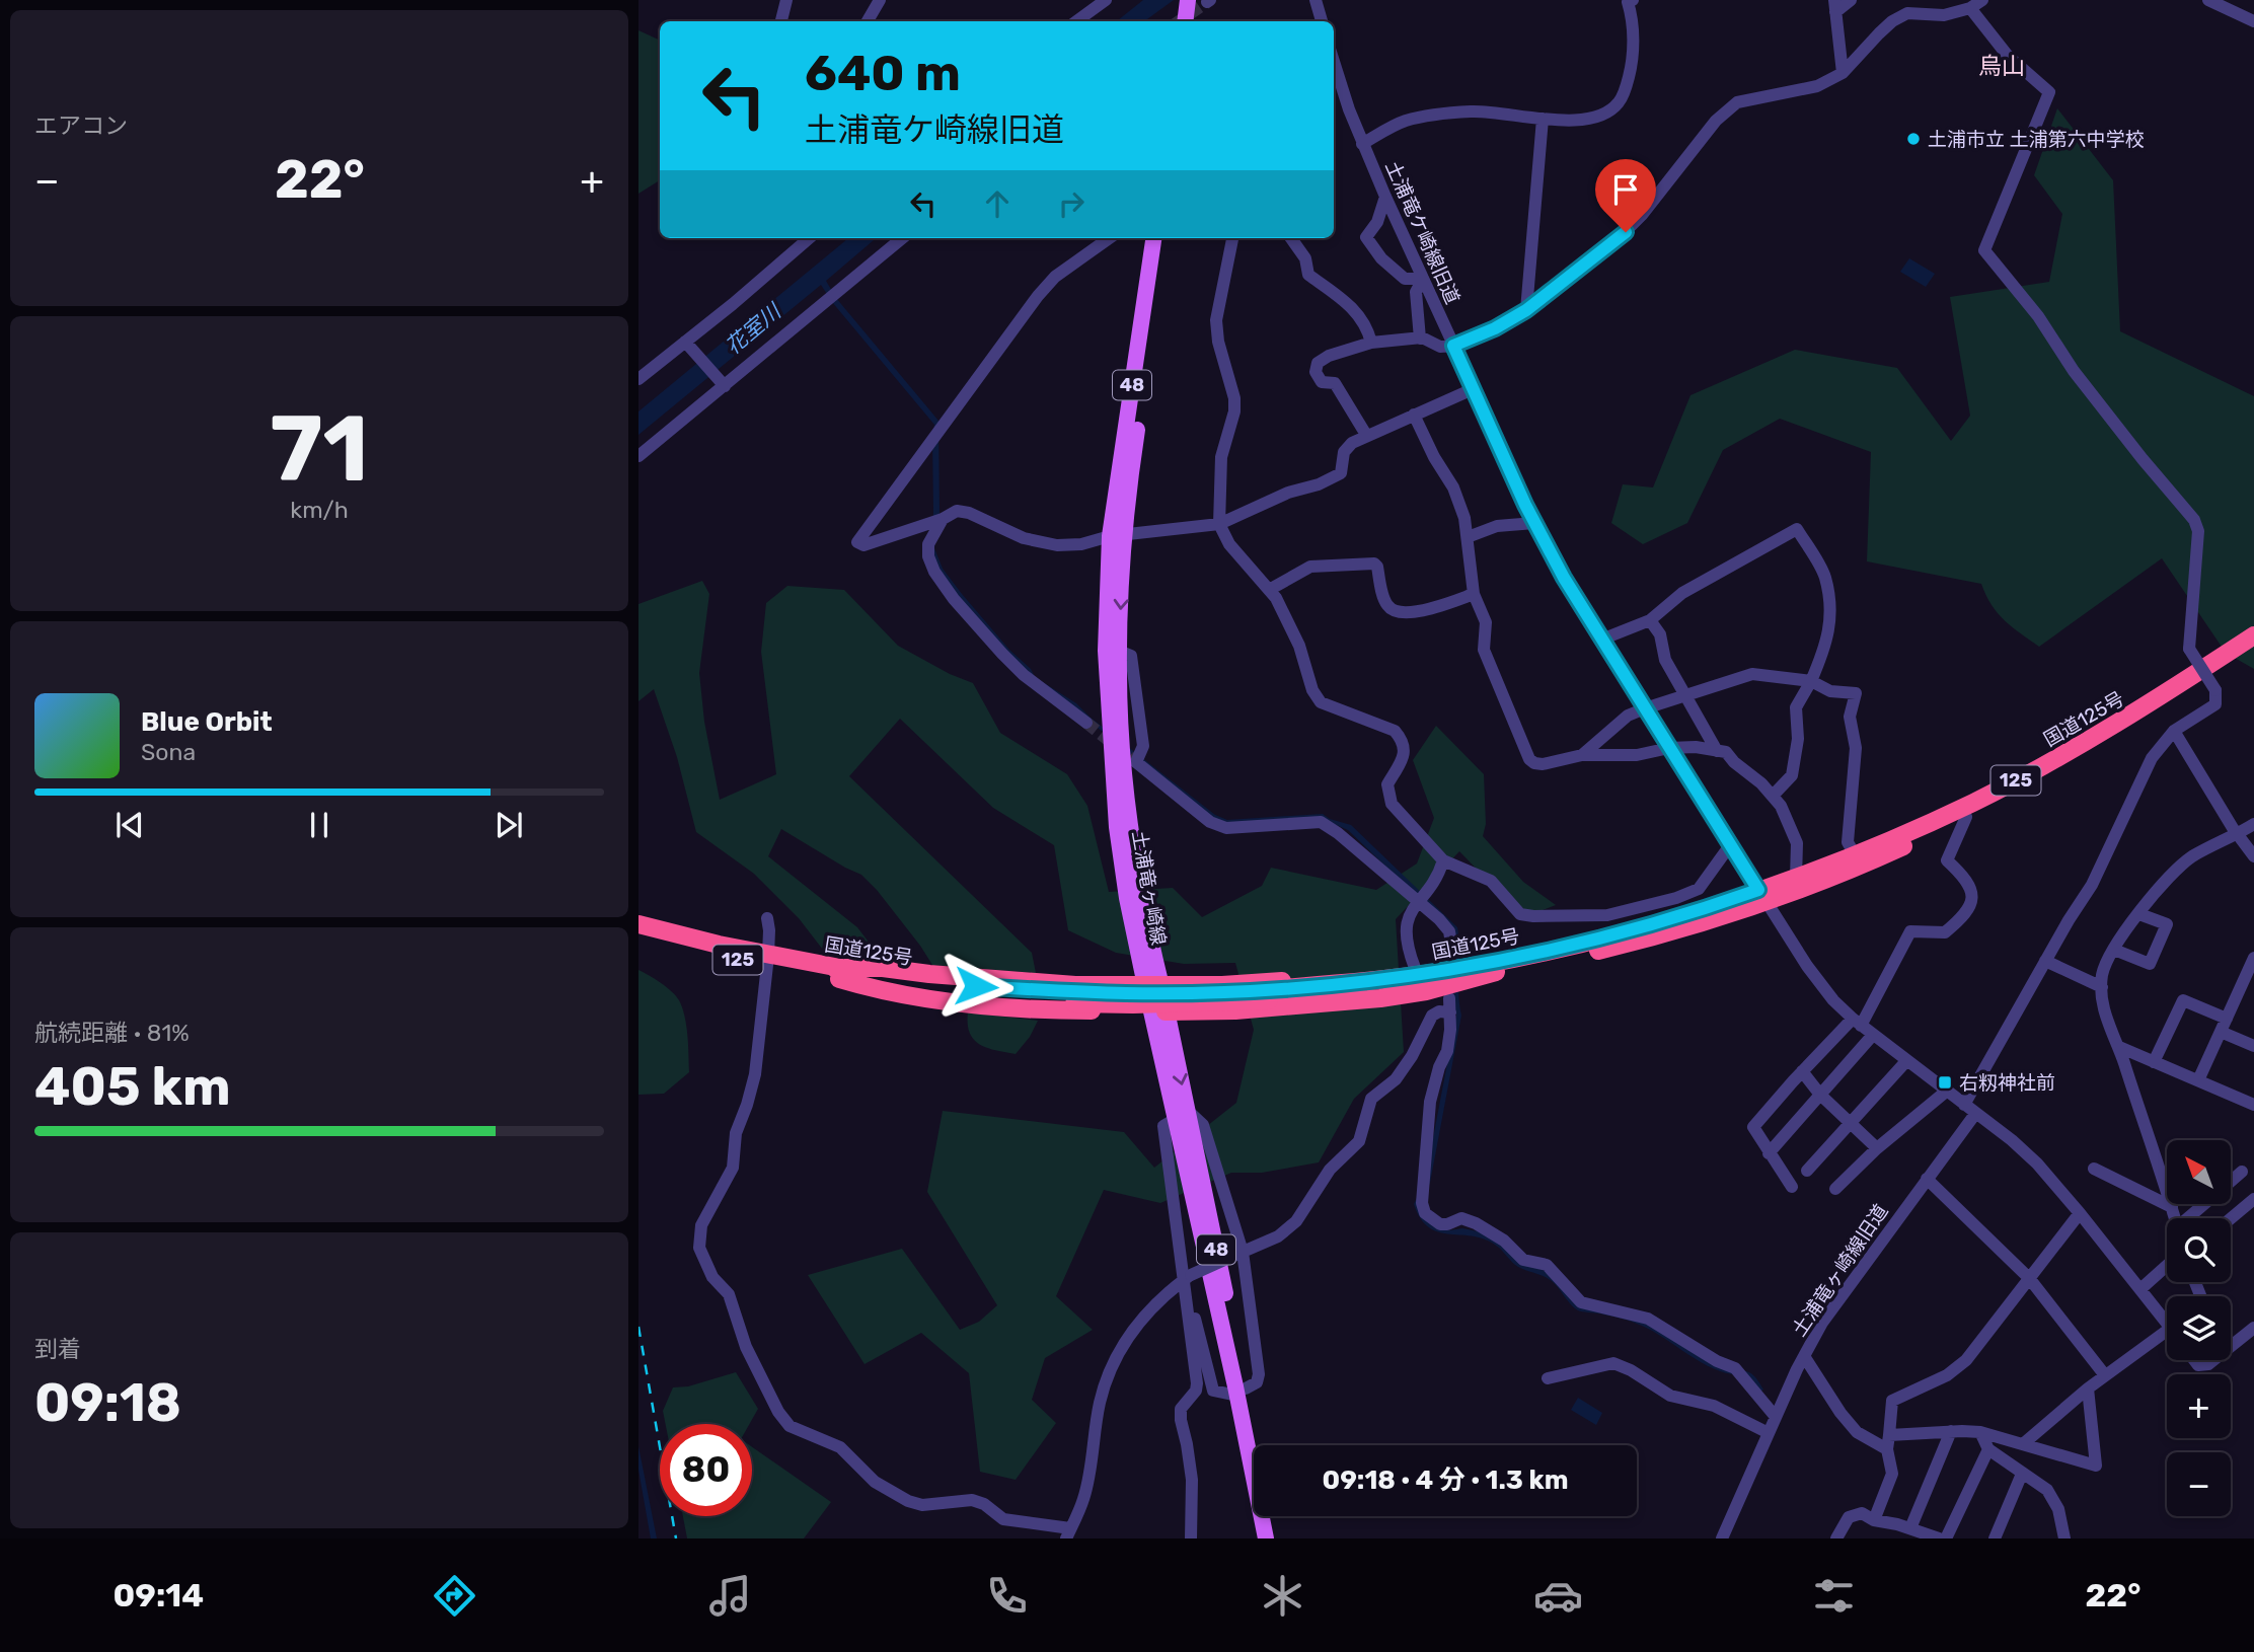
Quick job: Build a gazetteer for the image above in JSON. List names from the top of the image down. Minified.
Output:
{"streets":{"highway":["国道125号","125"],"main road":["48","土浦竜ヶ崎線"],"street":["土浦竜ケ崎線旧道","土浦竜ヶ崎線旧道"]},"crossings":[["土浦竜ケ崎線旧道","国道125号"],["土浦竜ケ崎線旧道","土浦竜ヶ崎線旧道"]],"districts":["烏山"],"water":["花室川"],"places":{"other":["土浦市立 土浦第六中学校"],"transit":["右籾神社前"]},"north":"top left","page":{"tile":["エアコン",["71","km/h"],["航続距離 · 81%","405 km"],["到着","09:18"]],"turn":["640 m","土浦竜ケ崎線旧道"],"heat":["−","22°","+"],"song":["Blue Orbit","Sona"],"map_buttons":["+","−"],"limit":"80","trip":"09:18 · 4 分 · 1.3 km","tabs":["09:14","22°"]}}
